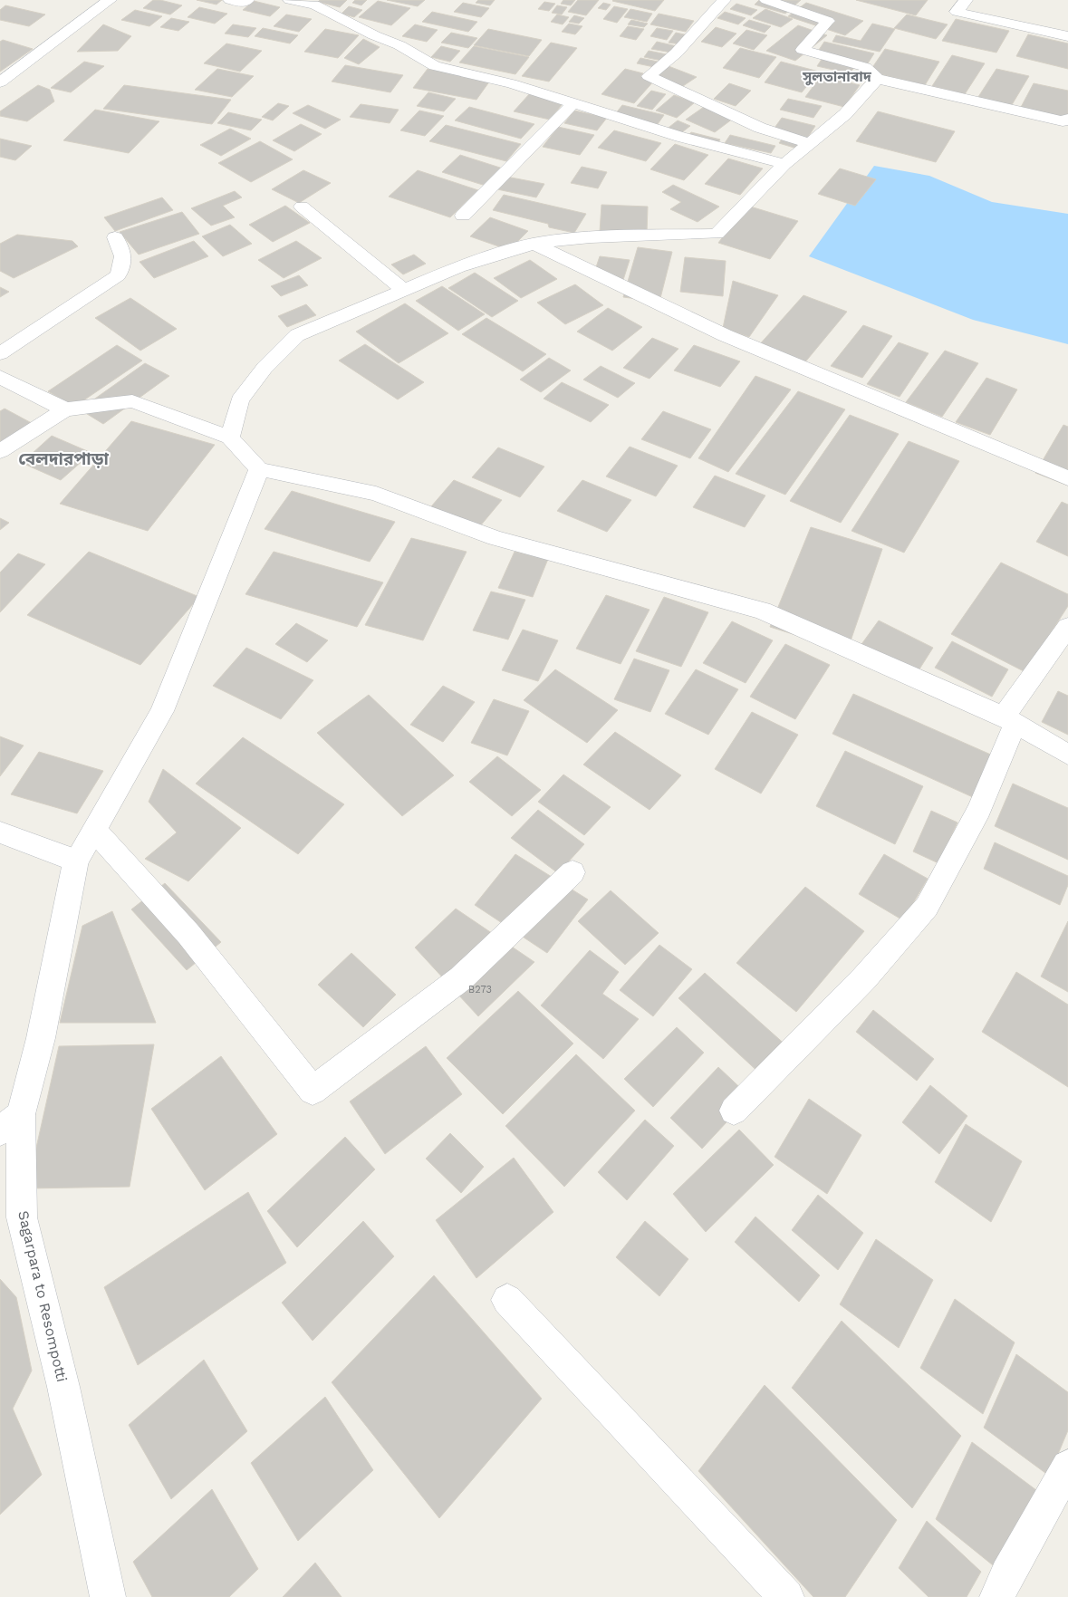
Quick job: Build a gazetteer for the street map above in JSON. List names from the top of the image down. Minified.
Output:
{"streets":{"street":["Sagarpara to Resompotti"]},"districts":["সুলতানাবাদ","বেলদারপাড়া"],"house_numbers":["B273"]}
